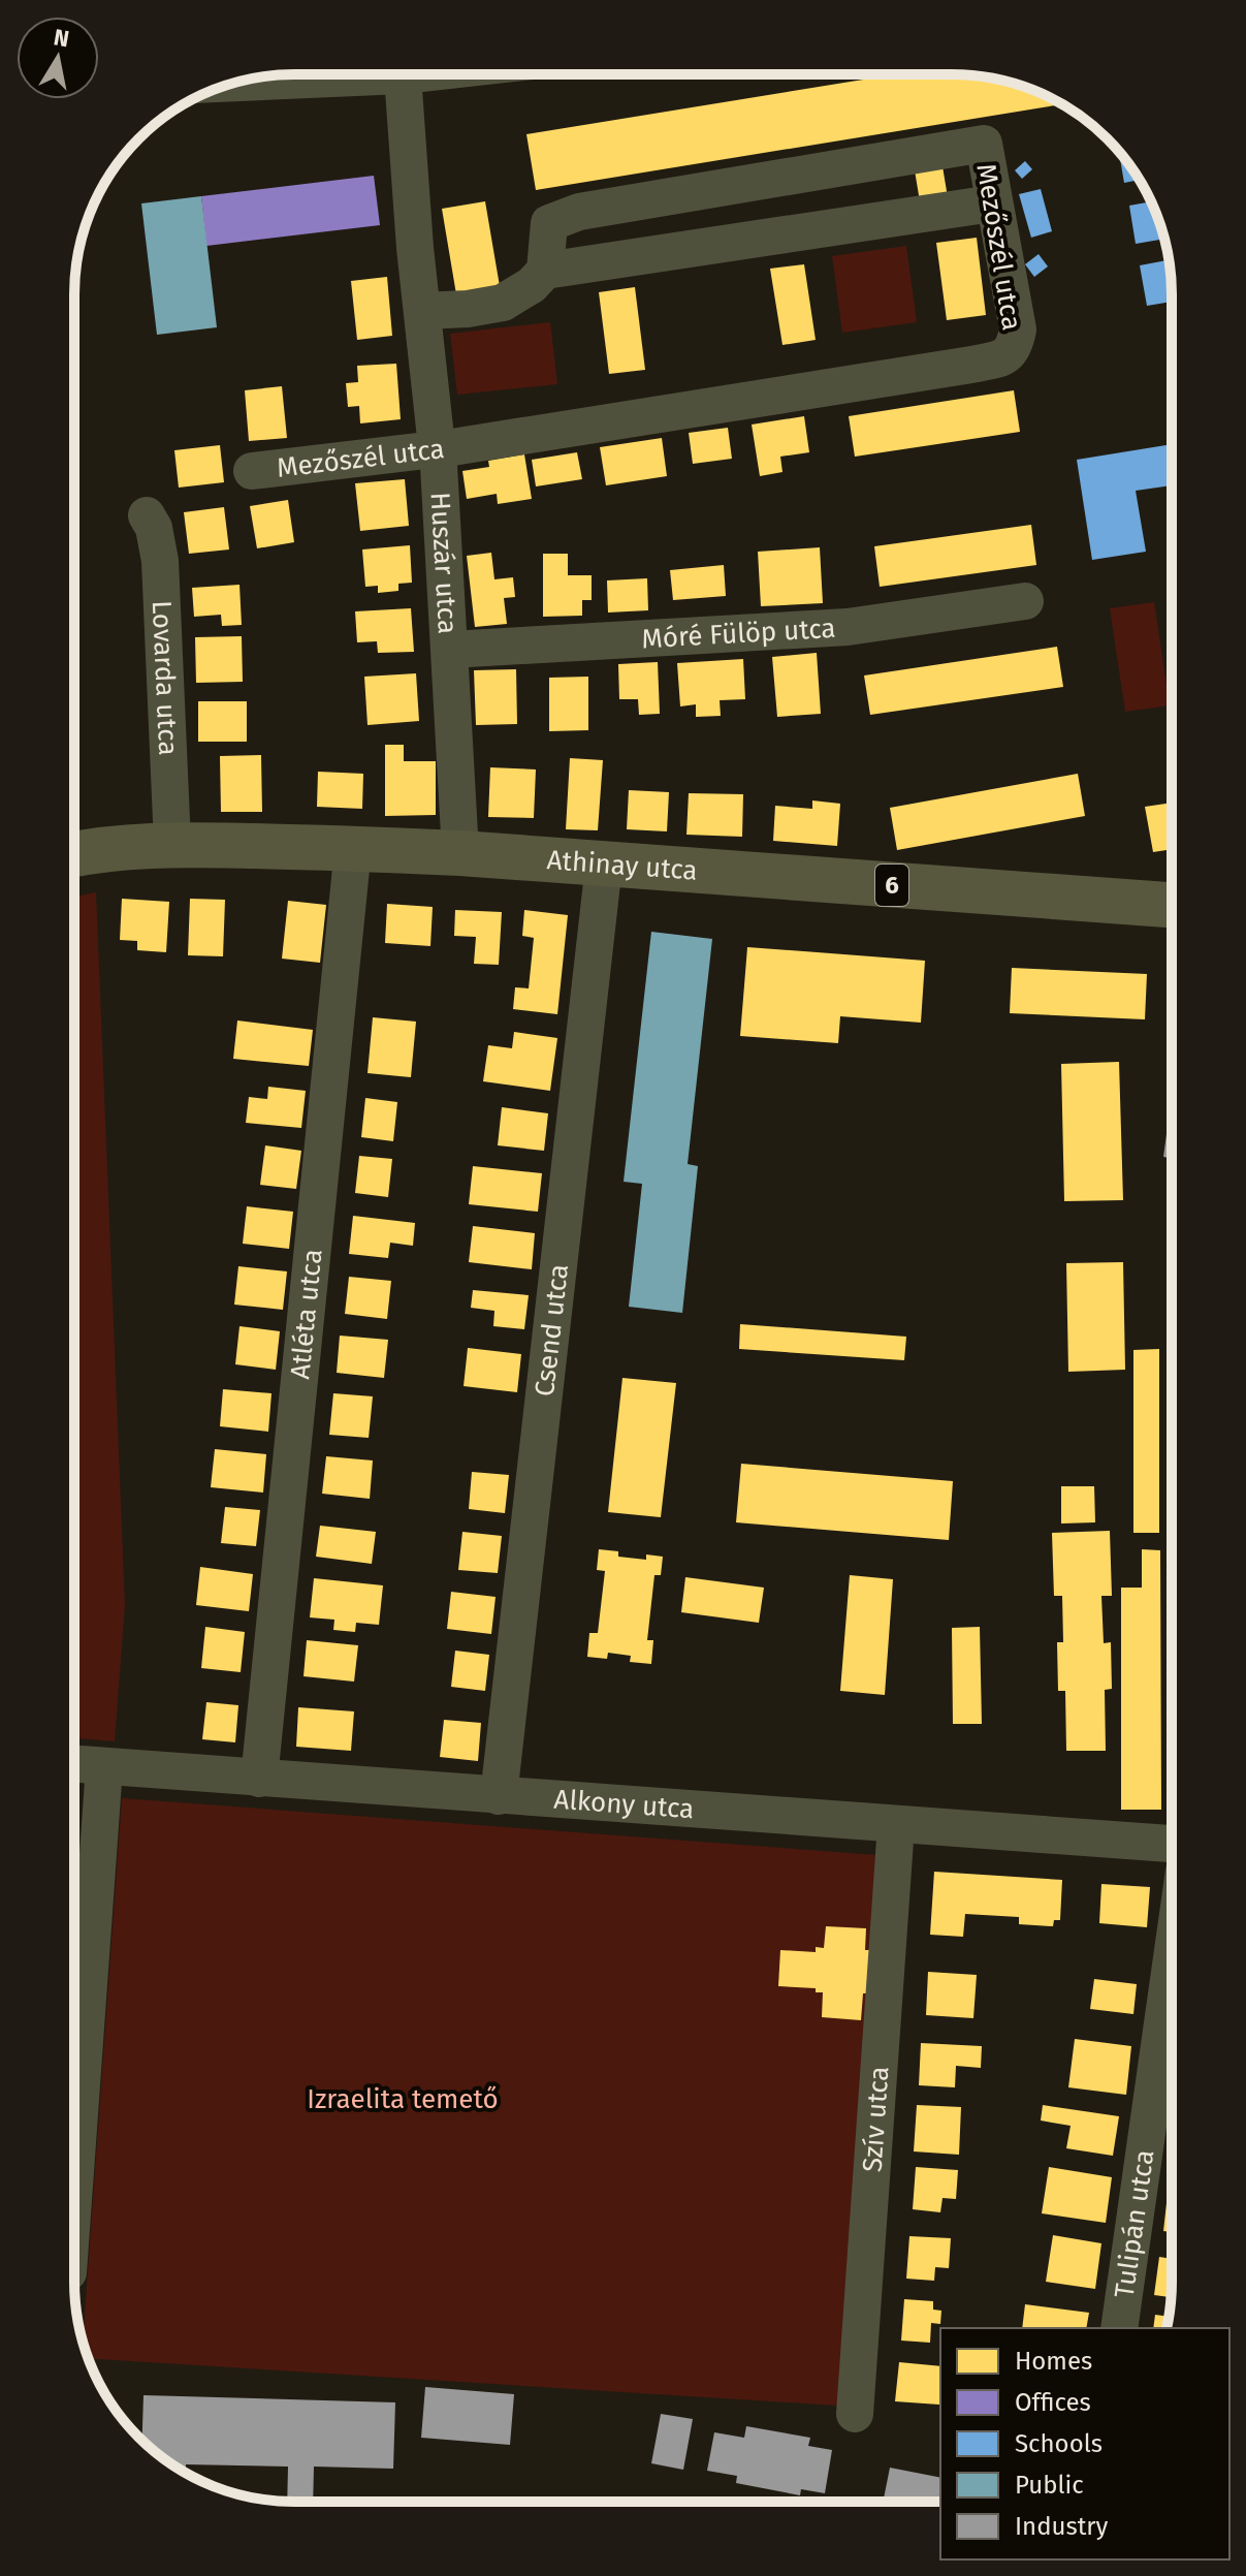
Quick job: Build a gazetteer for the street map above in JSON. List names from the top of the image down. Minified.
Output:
{"streets":{"main road":["Athinay utca","6"],"street":["Mezőszél utca","Huszár utca","Móré Fülöp utca","Lovarda utca","Atléta utca","Csend utca","Alkony utca","Szív utca","Tulipán utca"]},"crossings":[["Mezőszél utca","Huszár utca"],["Huszár utca","Móré Fülöp utca"],["Huszár utca","Athinay utca"],["Lovarda utca","Athinay utca"],["Athinay utca","Atléta utca"],["Athinay utca","Csend utca"],["Atléta utca","Alkony utca"],["Csend utca","Alkony utca"],["Alkony utca","Szív utca"]],"parks":["Izraelita temető"],"legend":["Homes","Offices","Schools","Public","Industry"],"north":"top"}
